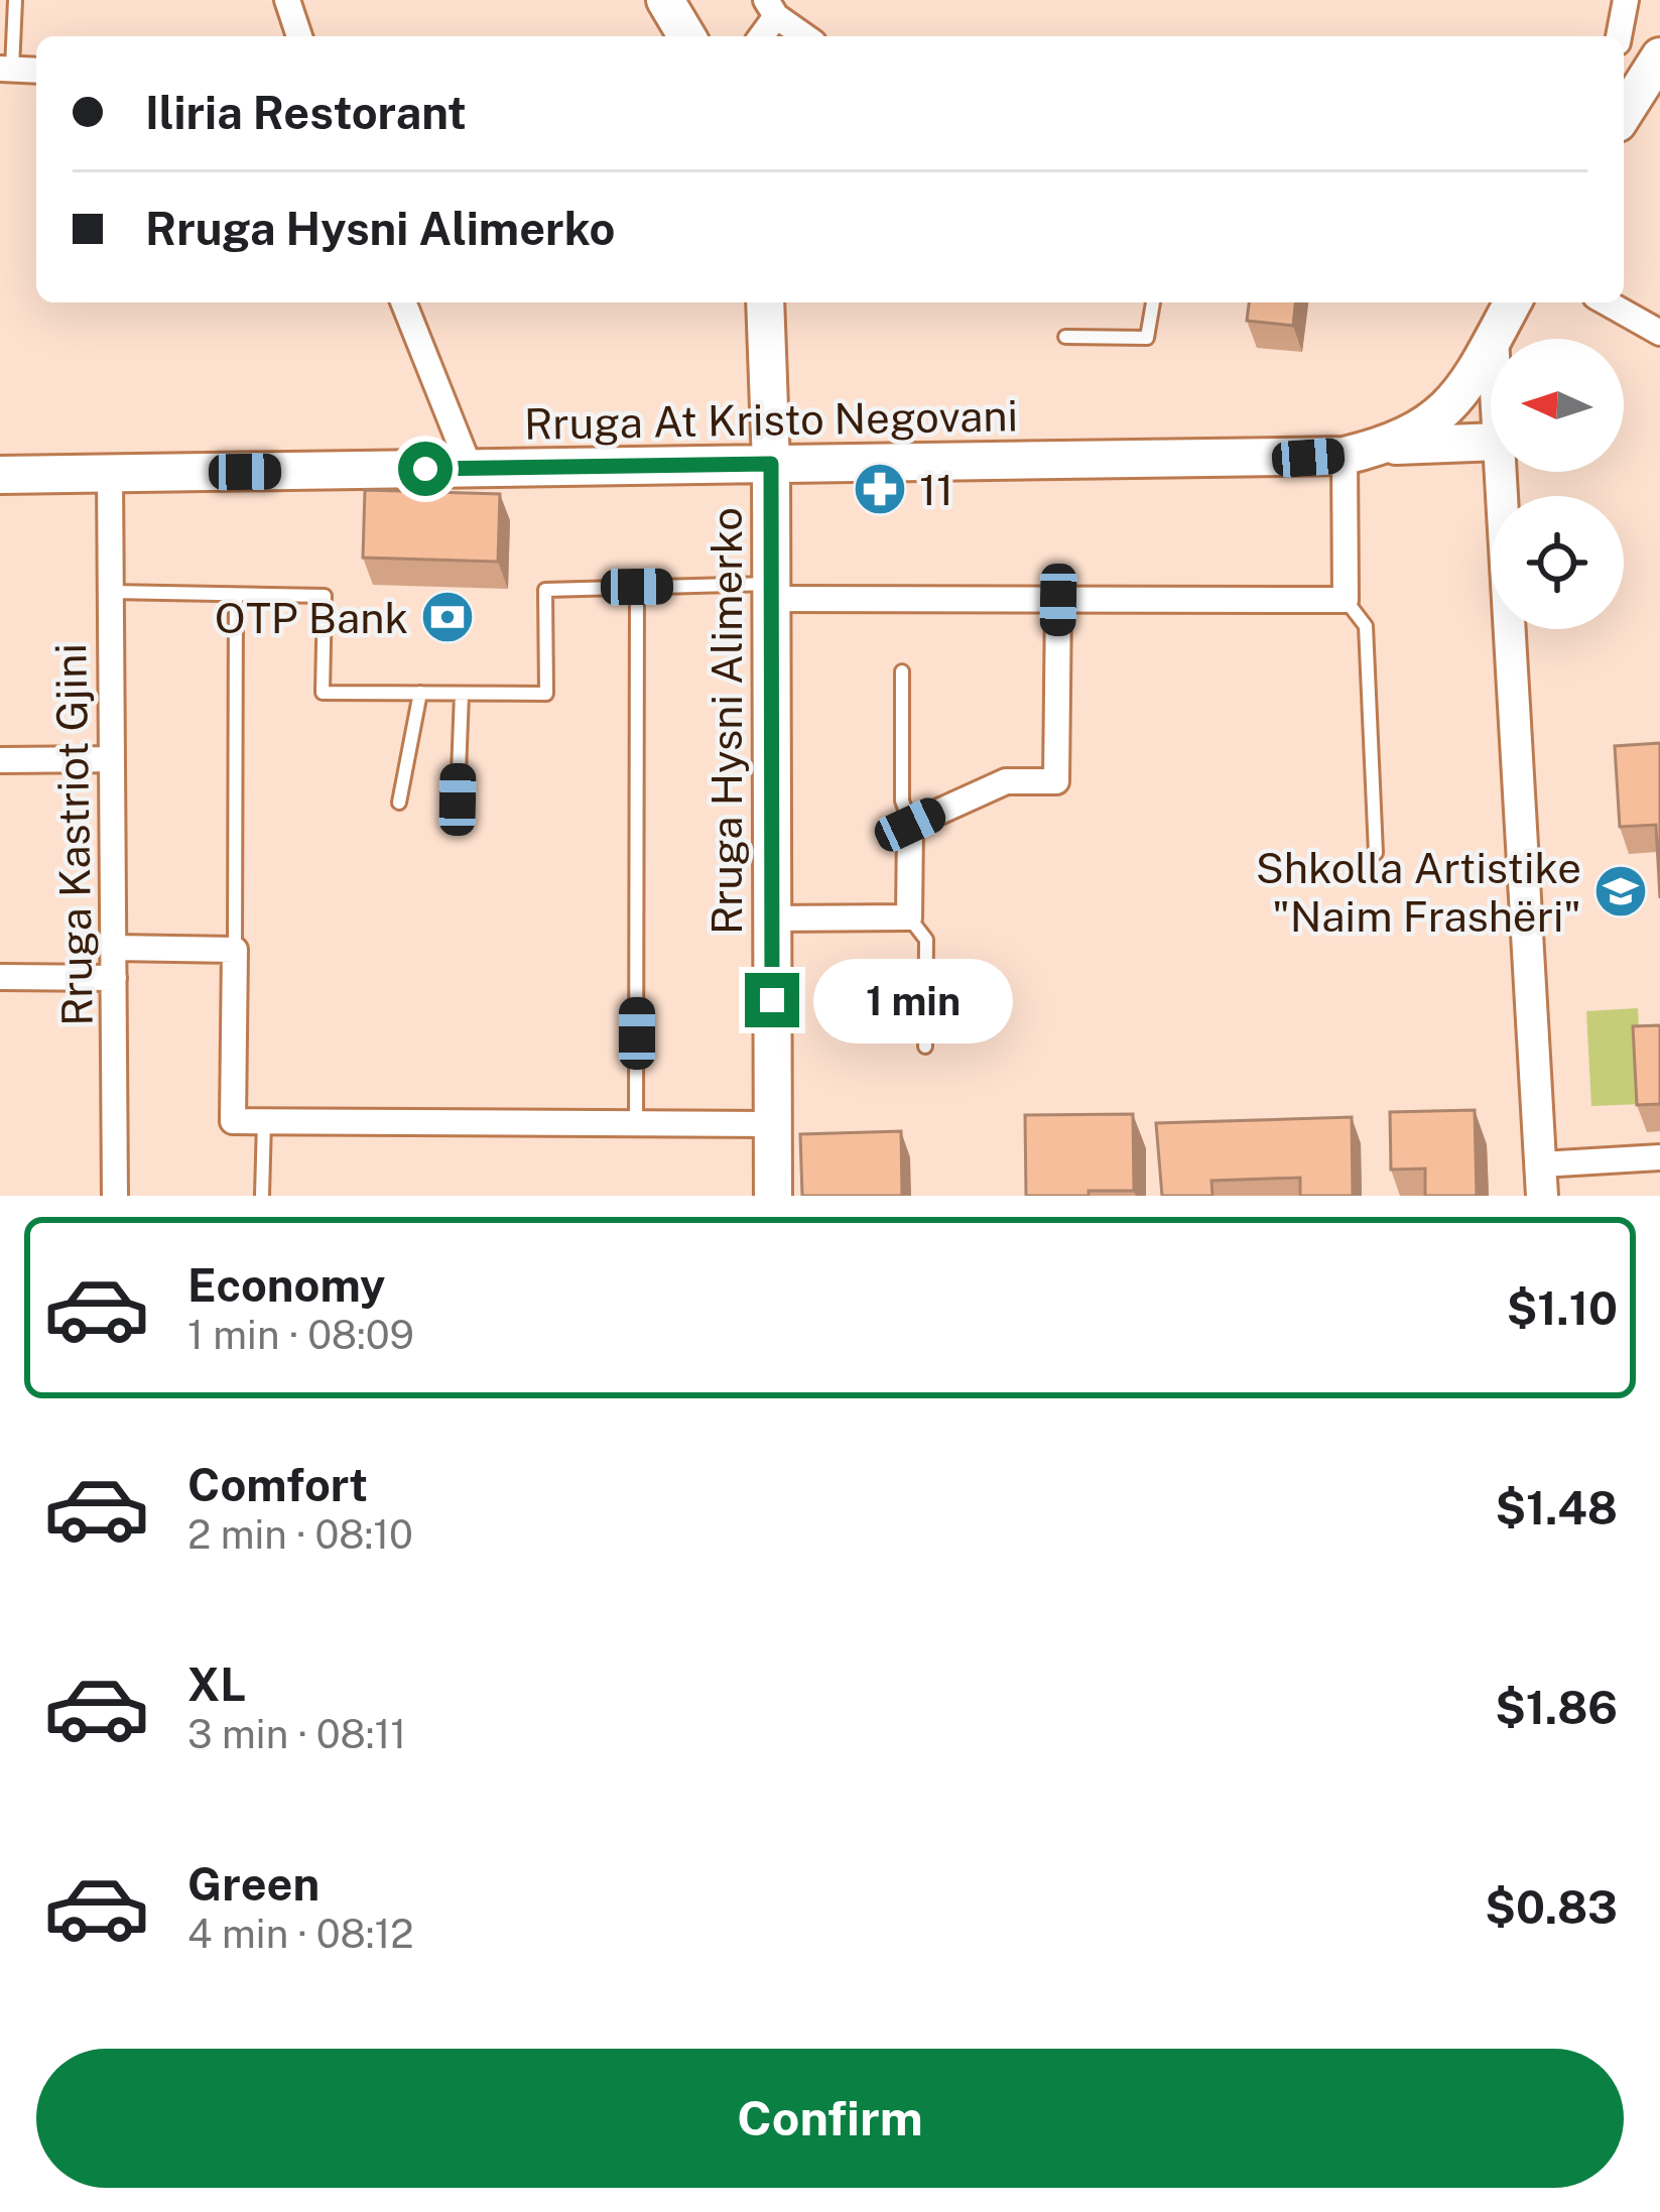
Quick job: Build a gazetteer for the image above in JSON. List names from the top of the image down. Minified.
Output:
{"streets":{"main road":["Rruga At Kristo Negovani","Rruga Hysni Alimerko"],"street":["Rruga Kastriot Gjini"]},"crossings":[["Rruga At Kristo Negovani","Rruga Hysni Alimerko"],["Rruga At Kristo Negovani","Rruga Kastriot Gjini"]],"places":{"pharmacy":["11"],"bank":["OTP Bank"],"school or university":["Shkolla Artistike \"Naim Frashëri\""]},"north":"left","page":{"banner":["Iliria Restorant","Rruga Hysni Alimerko"],"bubble":"1 min","list":[{"name":"Economy","note":"1 min · 08:09","value":"$1.10"},{"name":"Comfort","note":"2 min · 08:10","value":"$1.48"},{"name":"XL","note":"3 min · 08:11","value":"$1.86"},{"name":"Green","note":"4 min · 08:12","value":"$0.83"}],"buttons":"Confirm"}}
